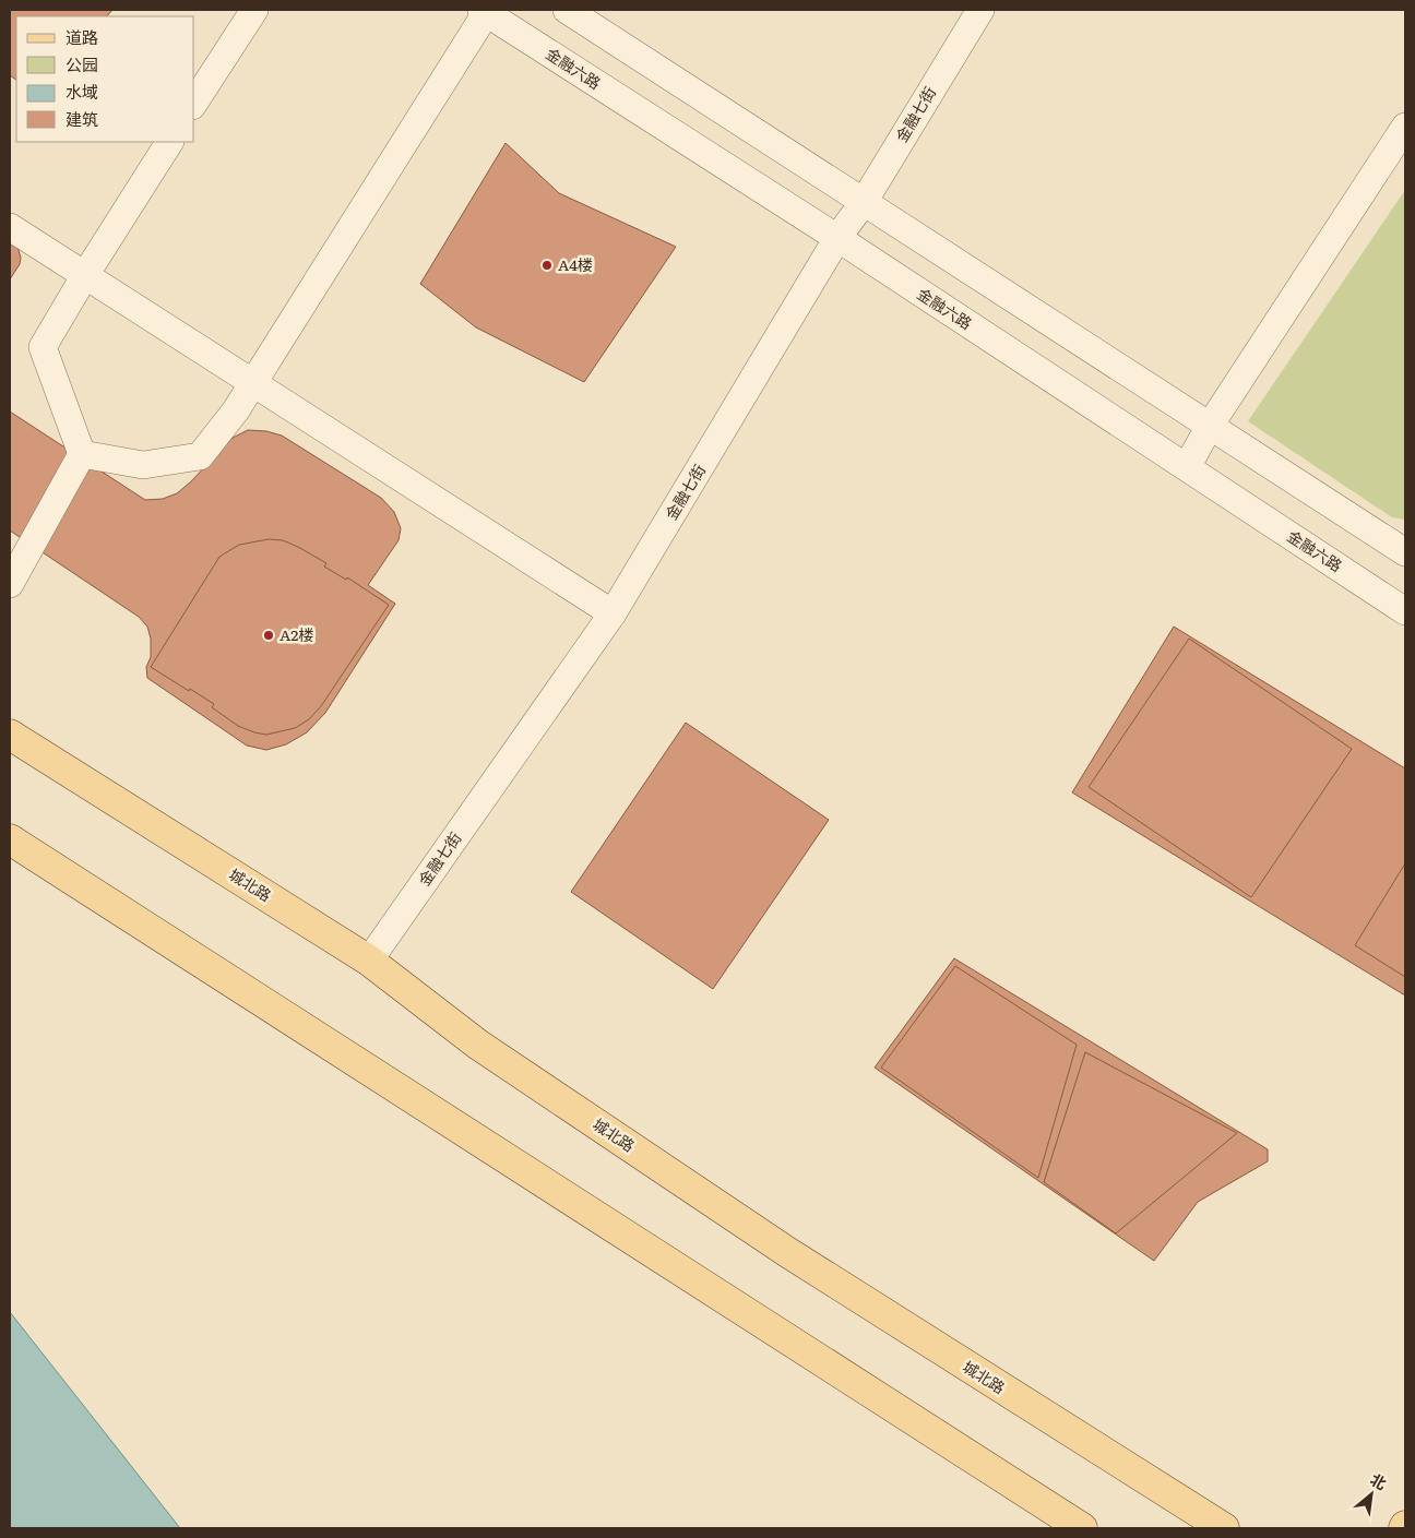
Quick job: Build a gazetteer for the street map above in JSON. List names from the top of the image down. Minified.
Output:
{"streets":{"main road":["城北路"],"street":["金融六路","金融七街"]},"crossings":[["金融六路","金融七街"],["金融七街","城北路"]],"places":["A4楼","A2楼"],"legend":["道路","公园","水域","建筑"],"north":"top right"}
